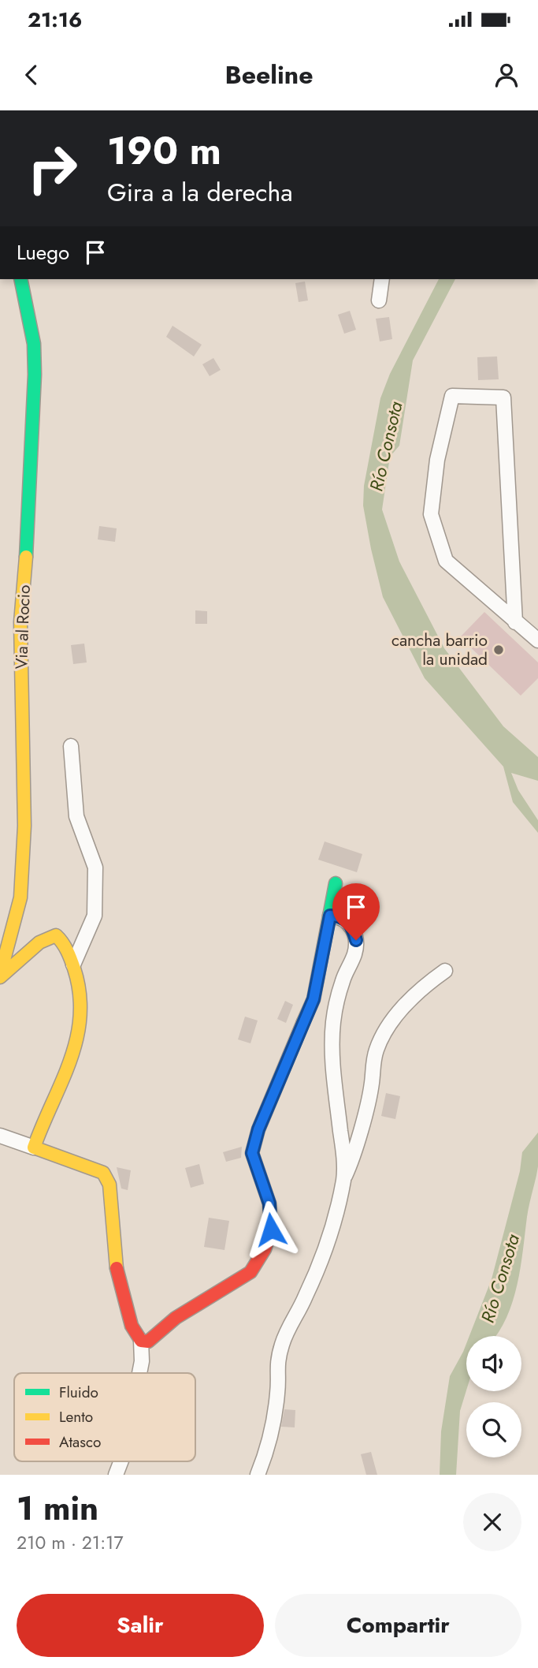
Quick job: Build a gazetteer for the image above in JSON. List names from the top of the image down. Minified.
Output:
{"streets":{"street":["Via al Rocio"]},"water":["Río Consota"],"places":["cancha barrio la unidad"],"legend":["Fluido","Lento","Atasco"],"page":{"status":"21:16","header":"Beeline","turn":["190 m","Gira a la derecha"],"then":"Luego","heading":["1 min","210 m · 21:17"],"buttons":["Salir","Compartir"]}}
